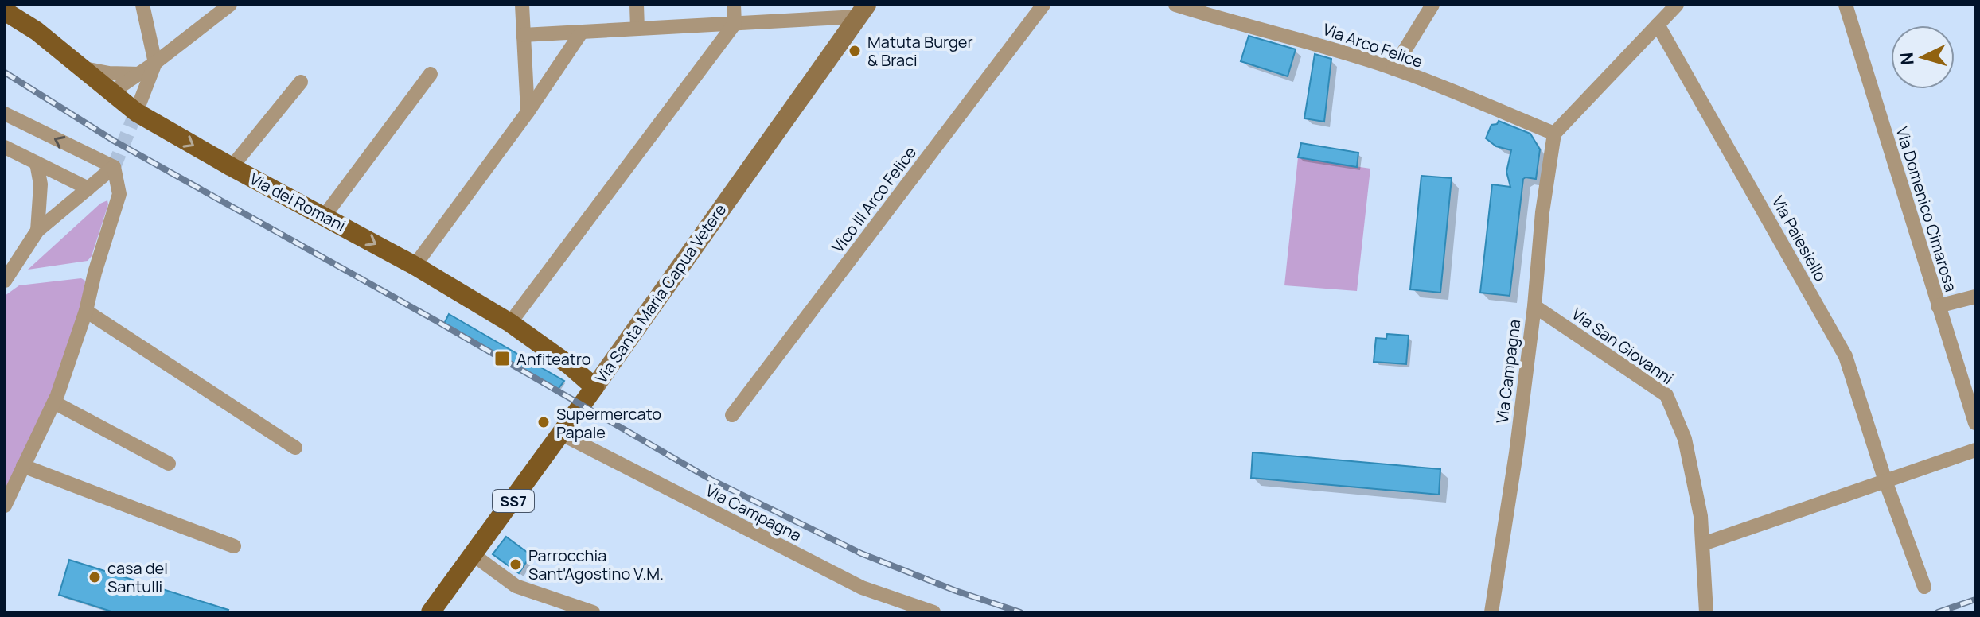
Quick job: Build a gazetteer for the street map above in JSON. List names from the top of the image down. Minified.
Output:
{"streets":{"main road":["Via dei Romani","Via Santa Maria Capua Vetere","SS7"],"street":["Via Arco Felice","Vico III Arco Felice","Via Domenico Cimarosa","Via Paiesiello","Via San Giovanni","Via Campagna"]},"crossings":[["Via Arco Felice","Via Campagna"],["Via dei Romani","Via Santa Maria Capua Vetere"],["Via Santa Maria Capua Vetere","Via Campagna"],["Via San Giovanni","Via Campagna"]],"places":{"other":["Matuta Burger & Braci","Supermercato Papale","Parrocchia Sant'Agostino V.M.","casa del Santulli"],"transit":["Anfiteatro"]},"north":"left"}
